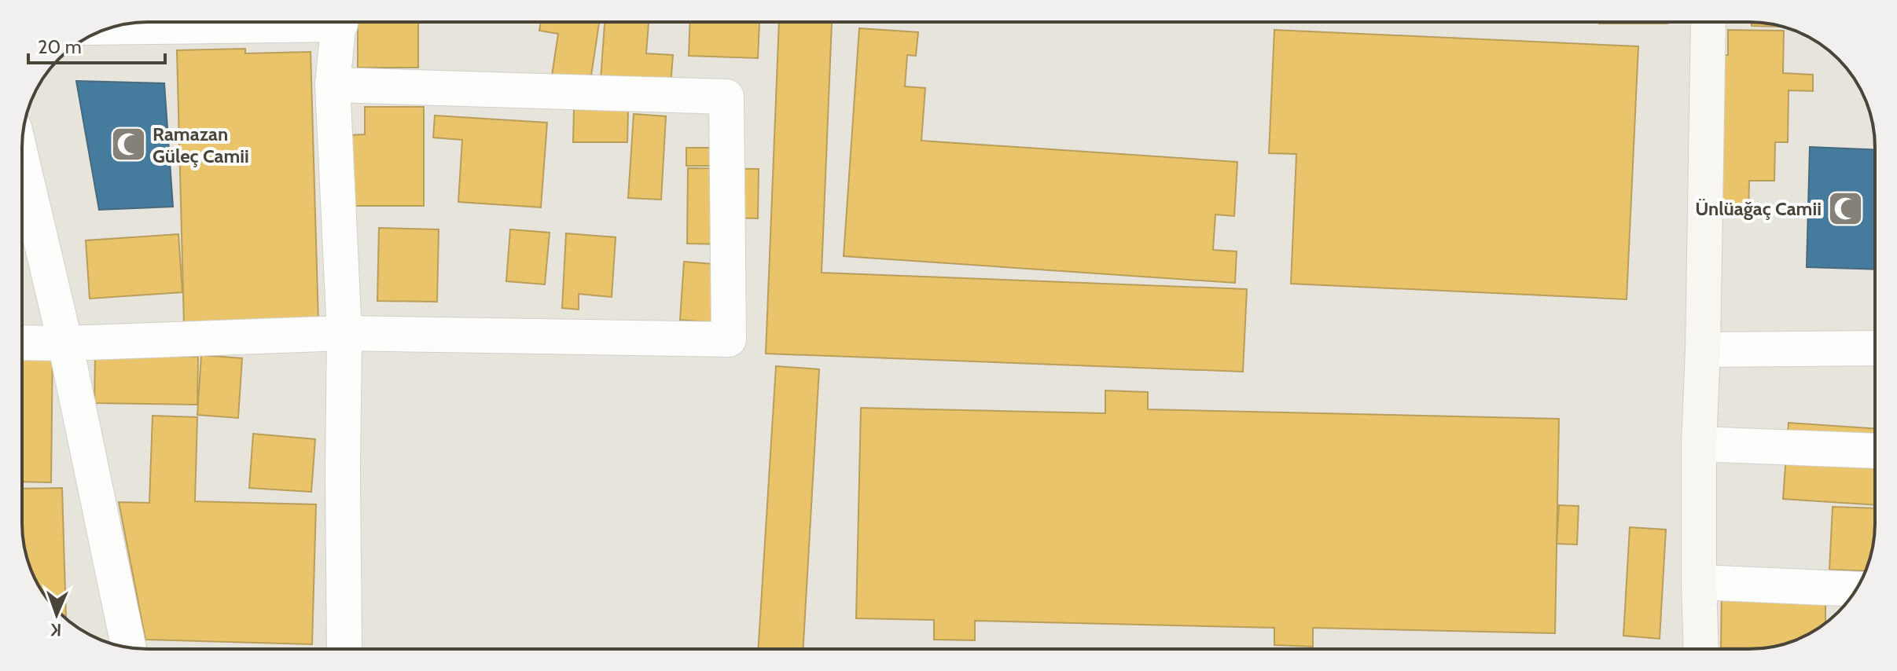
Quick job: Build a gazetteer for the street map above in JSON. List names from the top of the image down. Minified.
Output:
{"places":{"mosque":["Ramazan Güleç Camii","Ünlüağaç Camii"]},"scale_bar":"20 m","north":"bottom"}
